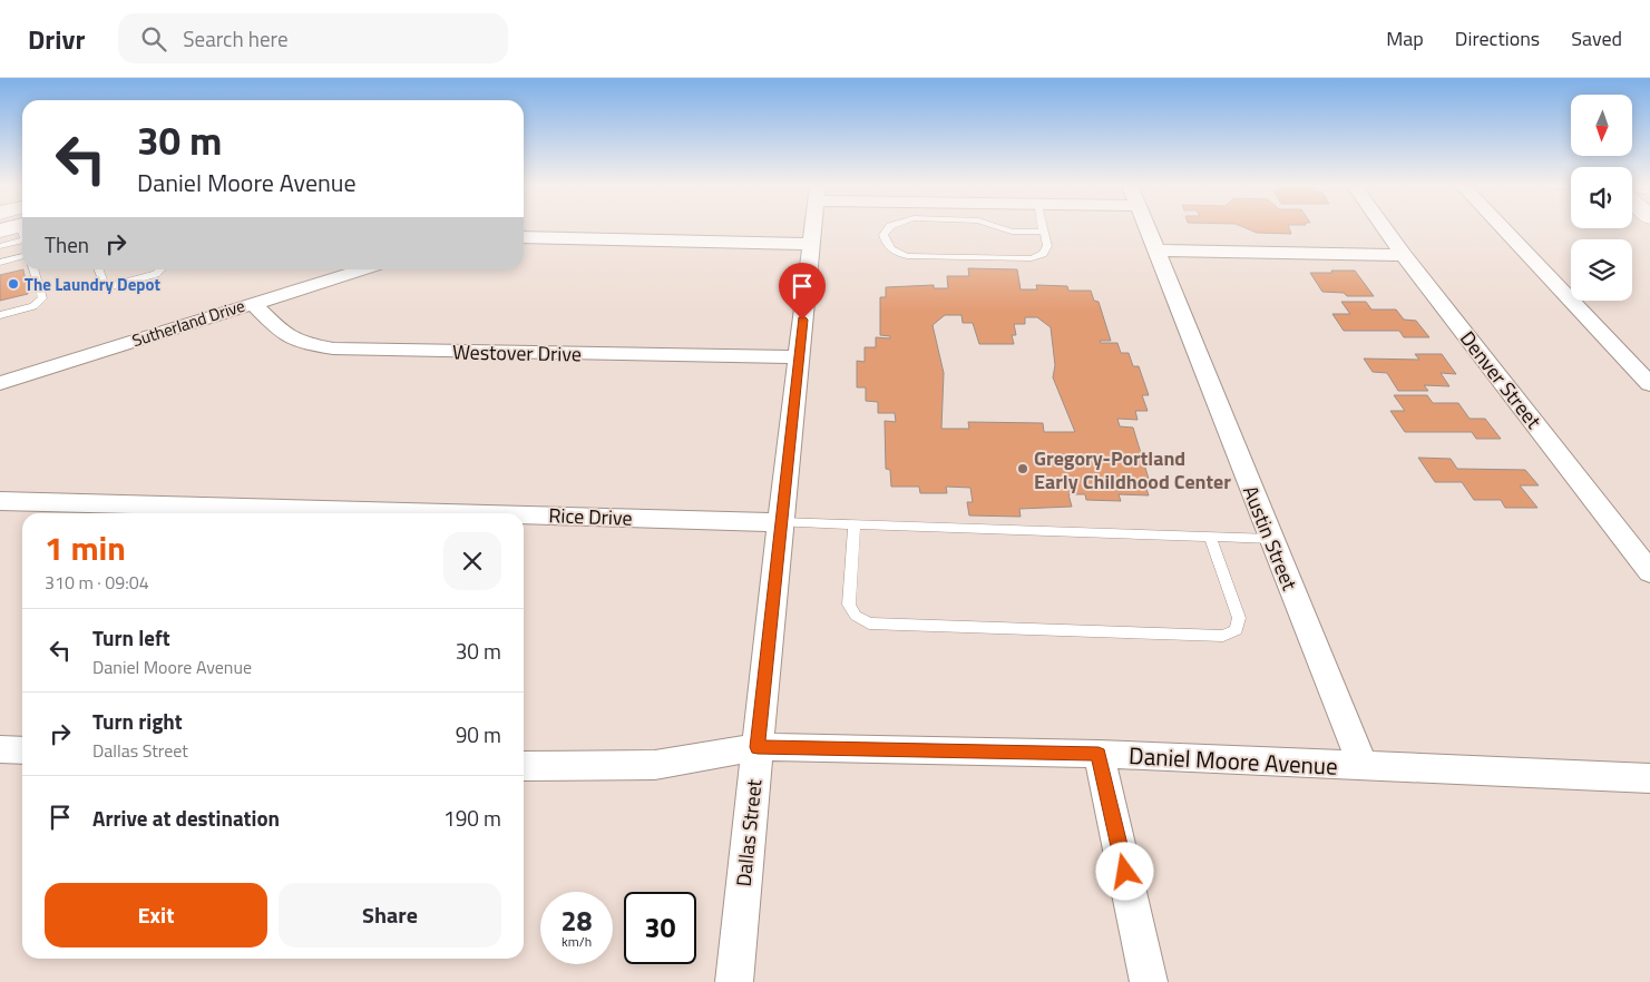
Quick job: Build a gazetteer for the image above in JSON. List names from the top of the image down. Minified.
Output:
{"streets":{"street":["Sutherland Drive","Westover Drive","Denver Street","Rice Drive","Austin Street","Daniel Moore Avenue","Dallas Street"]},"crossings":[["Sutherland Drive","Westover Drive"],["Westover Drive","Dallas Street"],["Rice Drive","Dallas Street"],["Austin Street","Daniel Moore Avenue"],["Daniel Moore Avenue","Dallas Street"]],"places":["The Laundry Depot","Gregory-Portland Early Childhood Center"],"north":"bottom","page":{"header":"Drivr","search":"Search here","nav":["Map","Directions","Saved"],"turn":["30 m","Daniel Moore Avenue"],"then":"Then","heading":["1 min","310 m · 09:04"],"list":[{"name":"Turn left","note":"Daniel Moore Avenue","value":"30 m"},{"name":"Turn right","note":"Dallas Street","value":"90 m"},{"name":"Arrive at destination","value":"190 m"}],"buttons":["Exit","Share"],"speed":"28 km/h","limit":"30"}}
